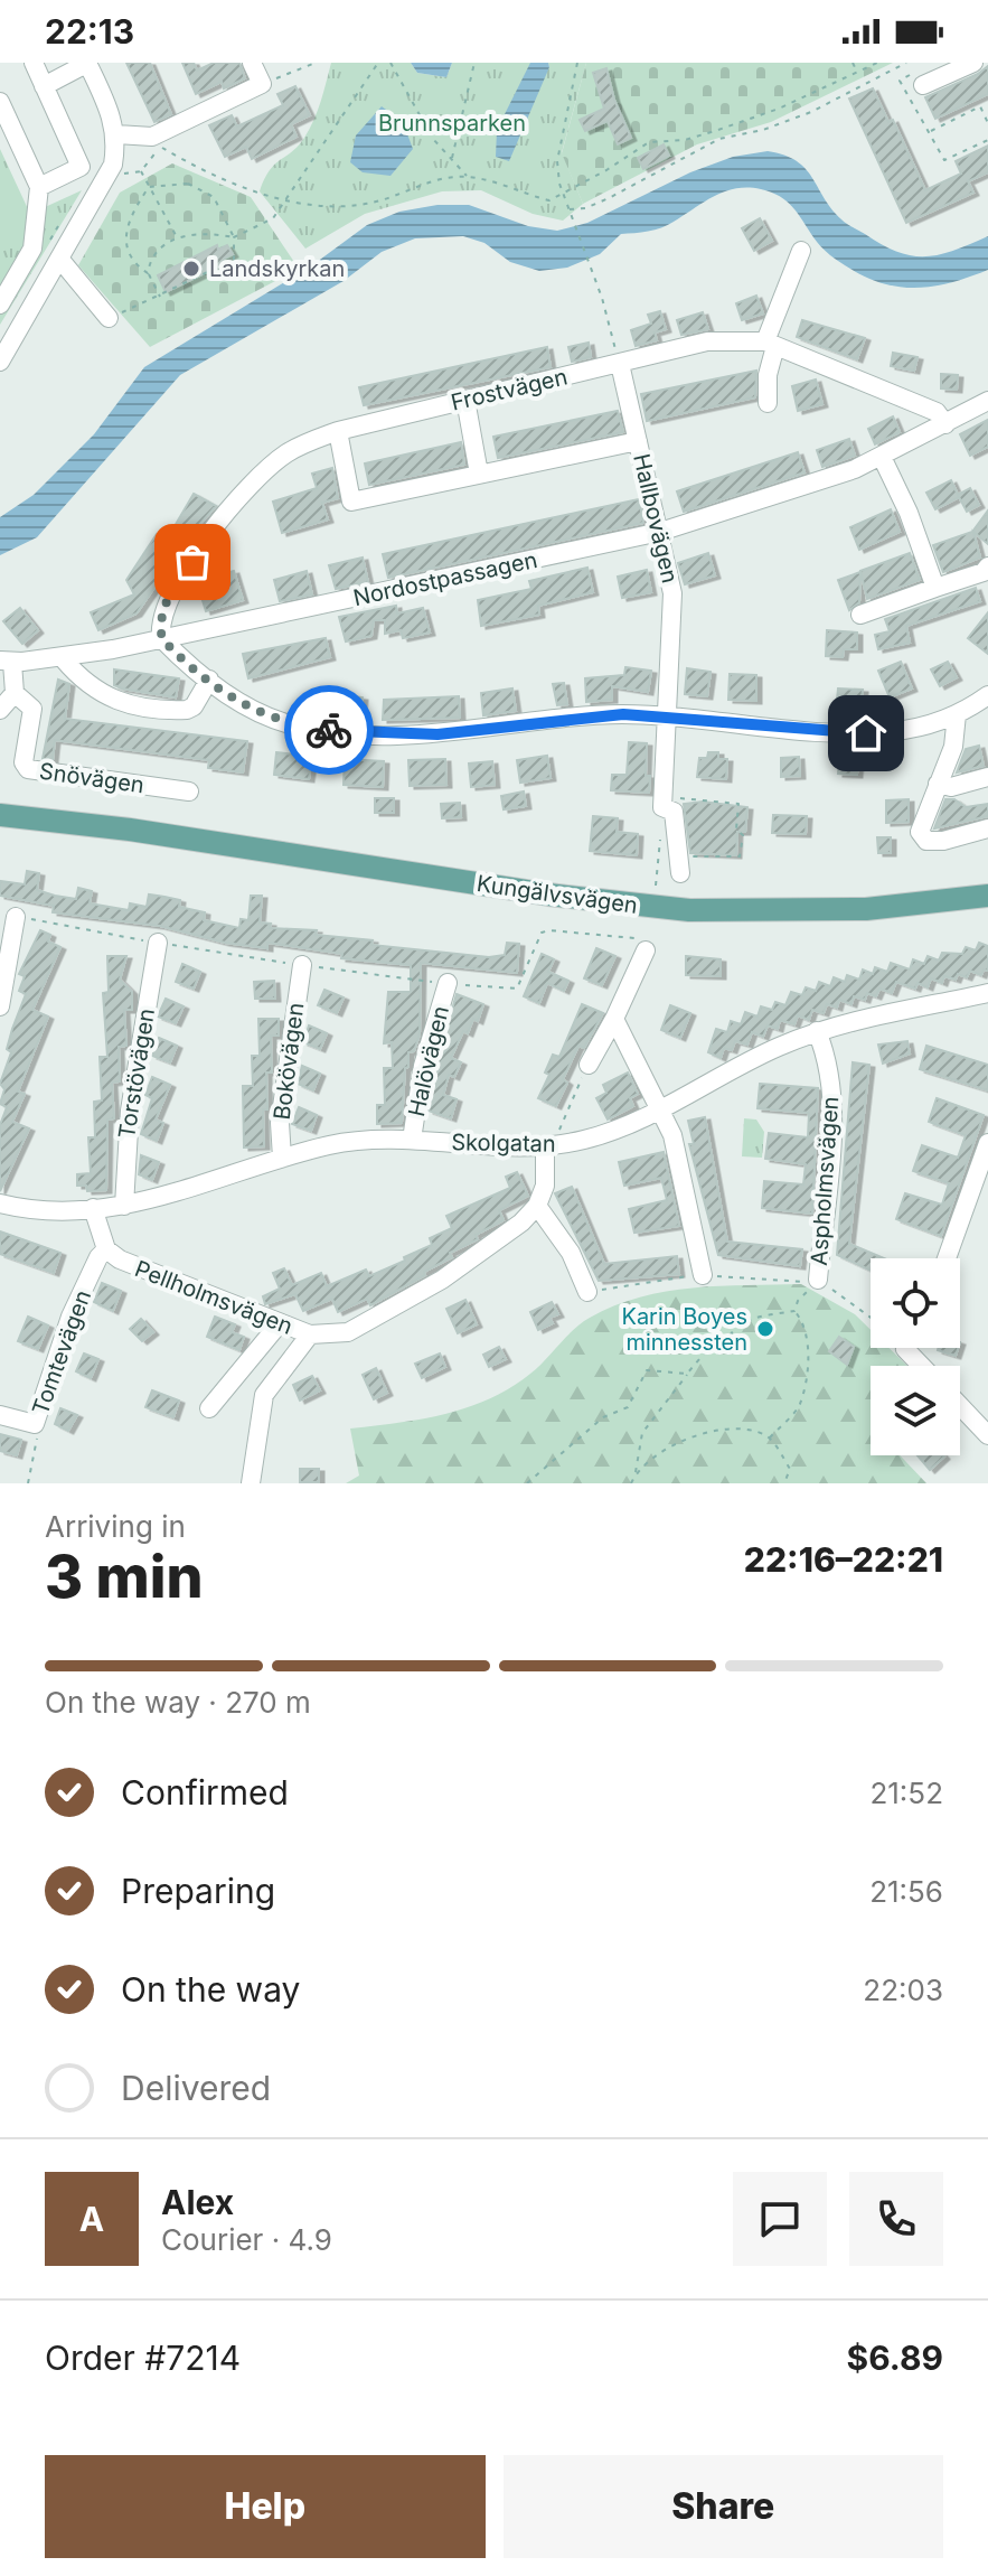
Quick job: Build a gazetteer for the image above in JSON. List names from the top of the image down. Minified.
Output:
{"streets":{"main road":["Kungälvsvägen"],"street":["Frostvägen","Hallbovägen","Nordostpassagen","Snövägen","Bokövägen","Halövägen","Torstövägen","Skolgatan","Aspholmsvägen","Pellholmsvägen","Tomtevägen"]},"crossings":[["Frostvägen","Hallbovägen"],["Frostvägen","Nordostpassagen"],["Hallbovägen","Nordostpassagen"],["Nordostpassagen","Snövägen"],["Bokövägen","Skolgatan"],["Halövägen","Skolgatan"],["Torstövägen","Skolgatan"],["Skolgatan","Aspholmsvägen"],["Pellholmsvägen","Tomtevägen"]],"parks":["Brunnsparken"],"places":["Landskyrkan","Karin Boyes minnessten"],"page":{"status":"22:13","heading":["3 min","Arriving in","22:16–22:21"],"panel":["Alex","Courier · 4.9","Order #7214","$6.89"],"bar":"On the way · 270 m","list":[["Confirmed","21:52"],["Preparing","21:56"],["On the way","22:03"],"Delivered"],"round":"A","buttons":["Help","Share"]}}
